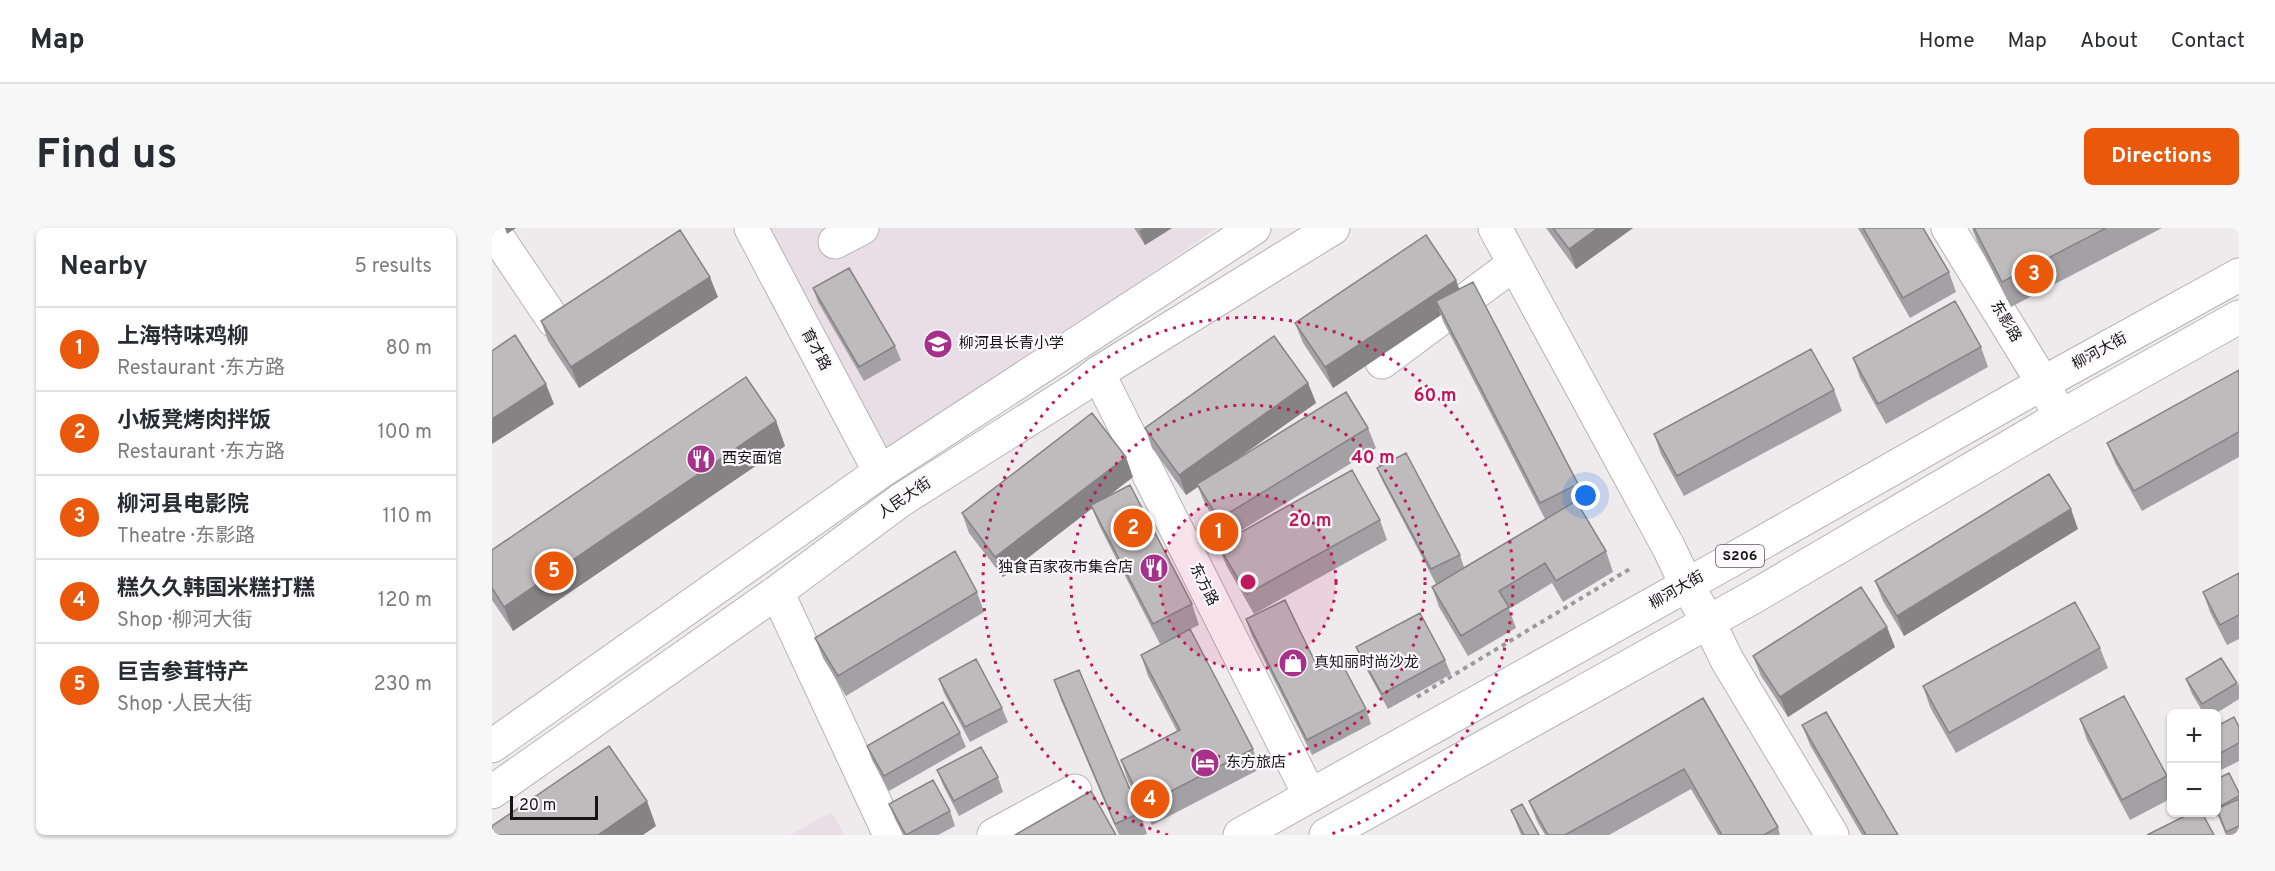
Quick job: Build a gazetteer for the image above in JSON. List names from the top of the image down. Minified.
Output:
{"streets":{"street":["东影路","育才路","柳河大街","人民大街","S206","东方路"]},"crossings":[["东影路","柳河大街"],["东影路","S206"],["柳河大街","东方路"],["人民大街","东方路"]],"places":{"school or university":["柳河县长青小学"],"restaurant":["西安面馆","独食百家夜市集合店"],"shop":["真知丽时尚沙龙"],"hotel":["东方旅店"]},"scale_bar":"20 m","page":{"header":"Map","nav":["Home","Map","About","Contact"],"buttons":"Directions","title":"Find us","heading":["Nearby","5 results"],"pins":["3","2","1","5","4"],"list":[{"mark":"1","name":"上海特味鸡柳","note":"Restaurant · 东方路","value":"80 m"},{"mark":"2","name":"小板凳烤肉拌饭","note":"Restaurant · 东方路","value":"100 m"},{"mark":"3","name":"柳河县电影院","note":"Theatre · 东影路","value":"110 m"},{"mark":"4","name":"糕久久韩国米糕打糕","note":"Shop · 柳河大街","value":"120 m"},{"mark":"5","name":"巨吉参茸特产","note":"Shop · 人民大街","value":"230 m"}],"map_buttons":["+","−"],"scale":"20 m"},"rings":["60 m","40 m","20 m"]}
